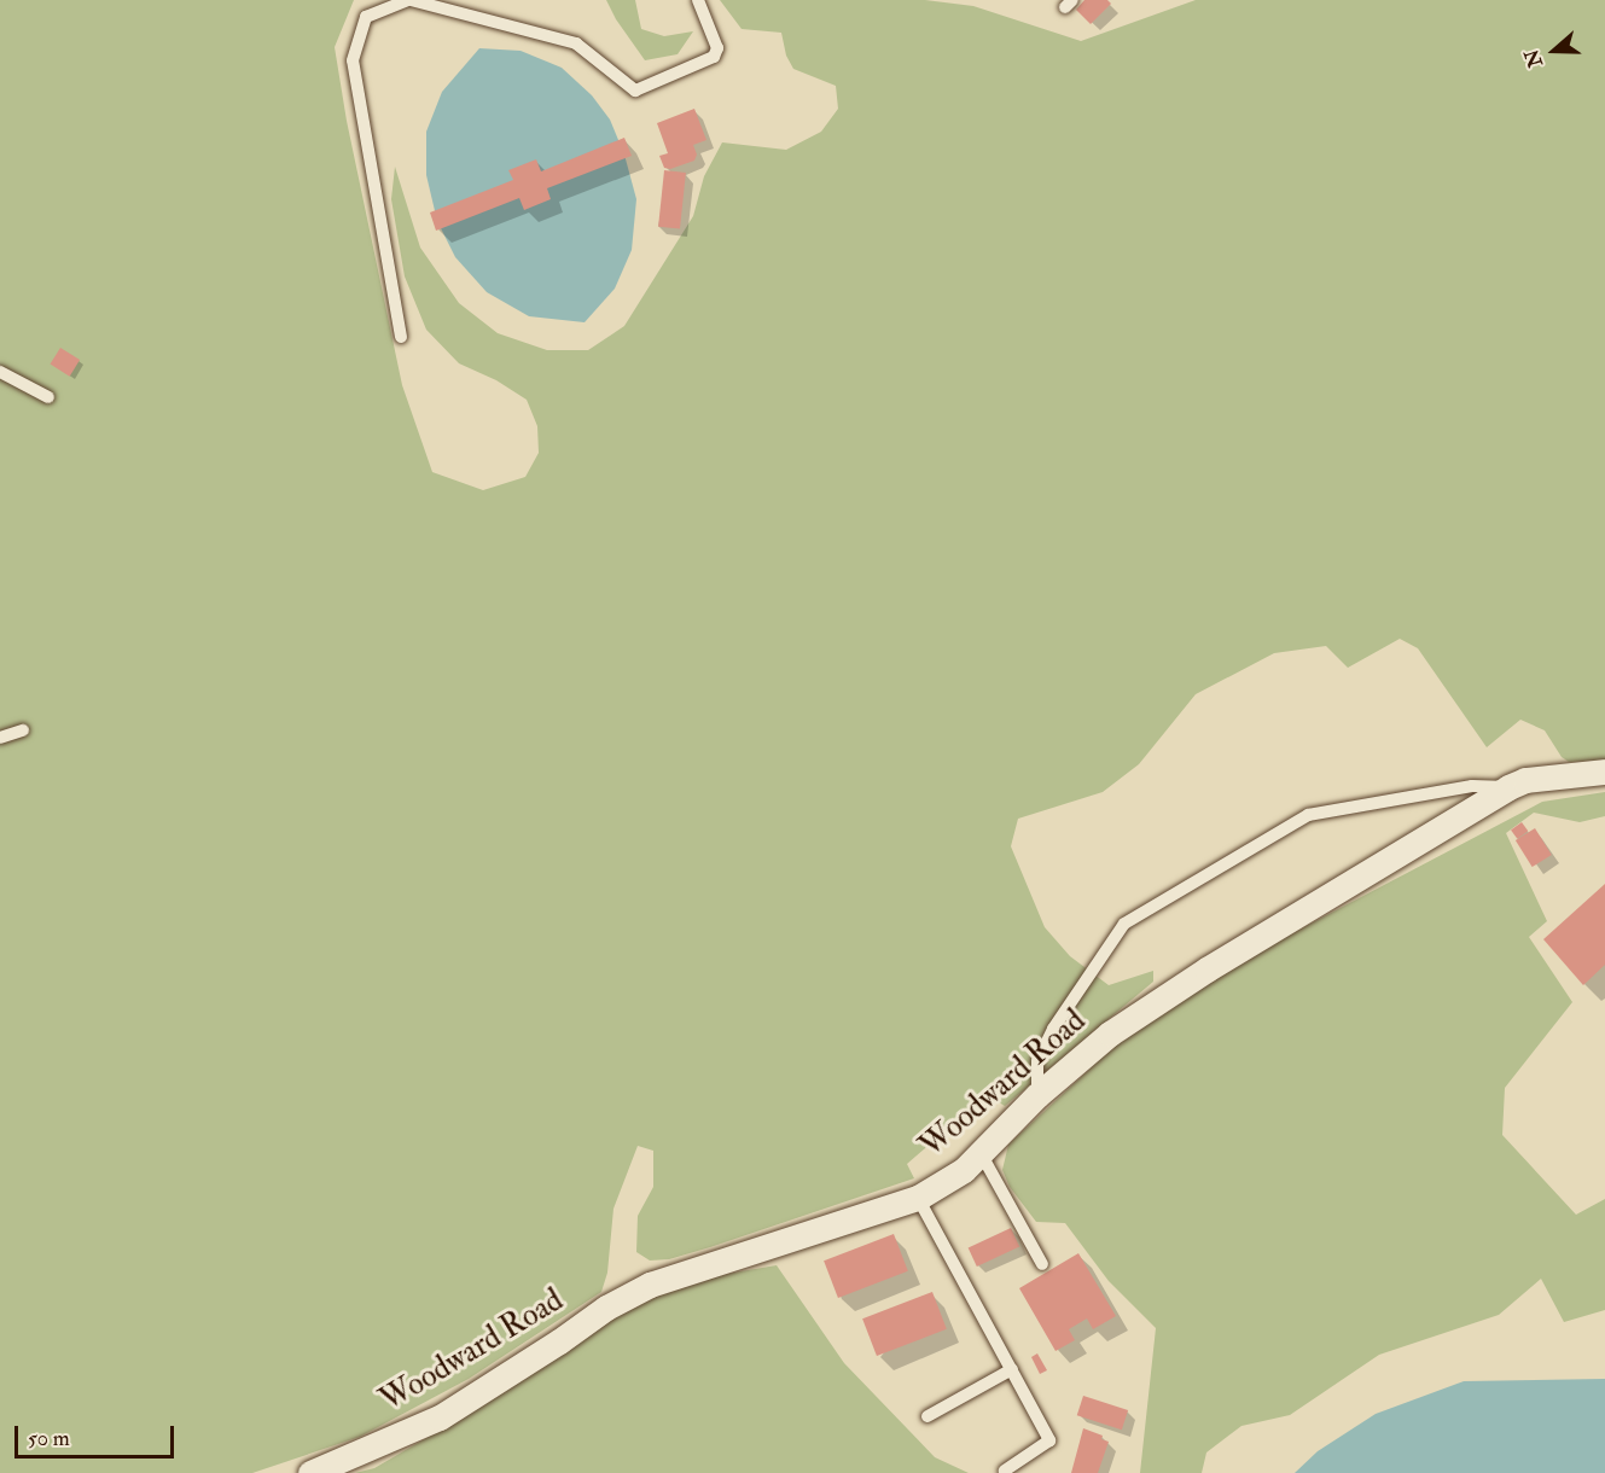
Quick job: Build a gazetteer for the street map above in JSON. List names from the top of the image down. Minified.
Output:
{"streets":{"street":["Woodward Road"]},"scale_bar":"50 m","north":"left"}
